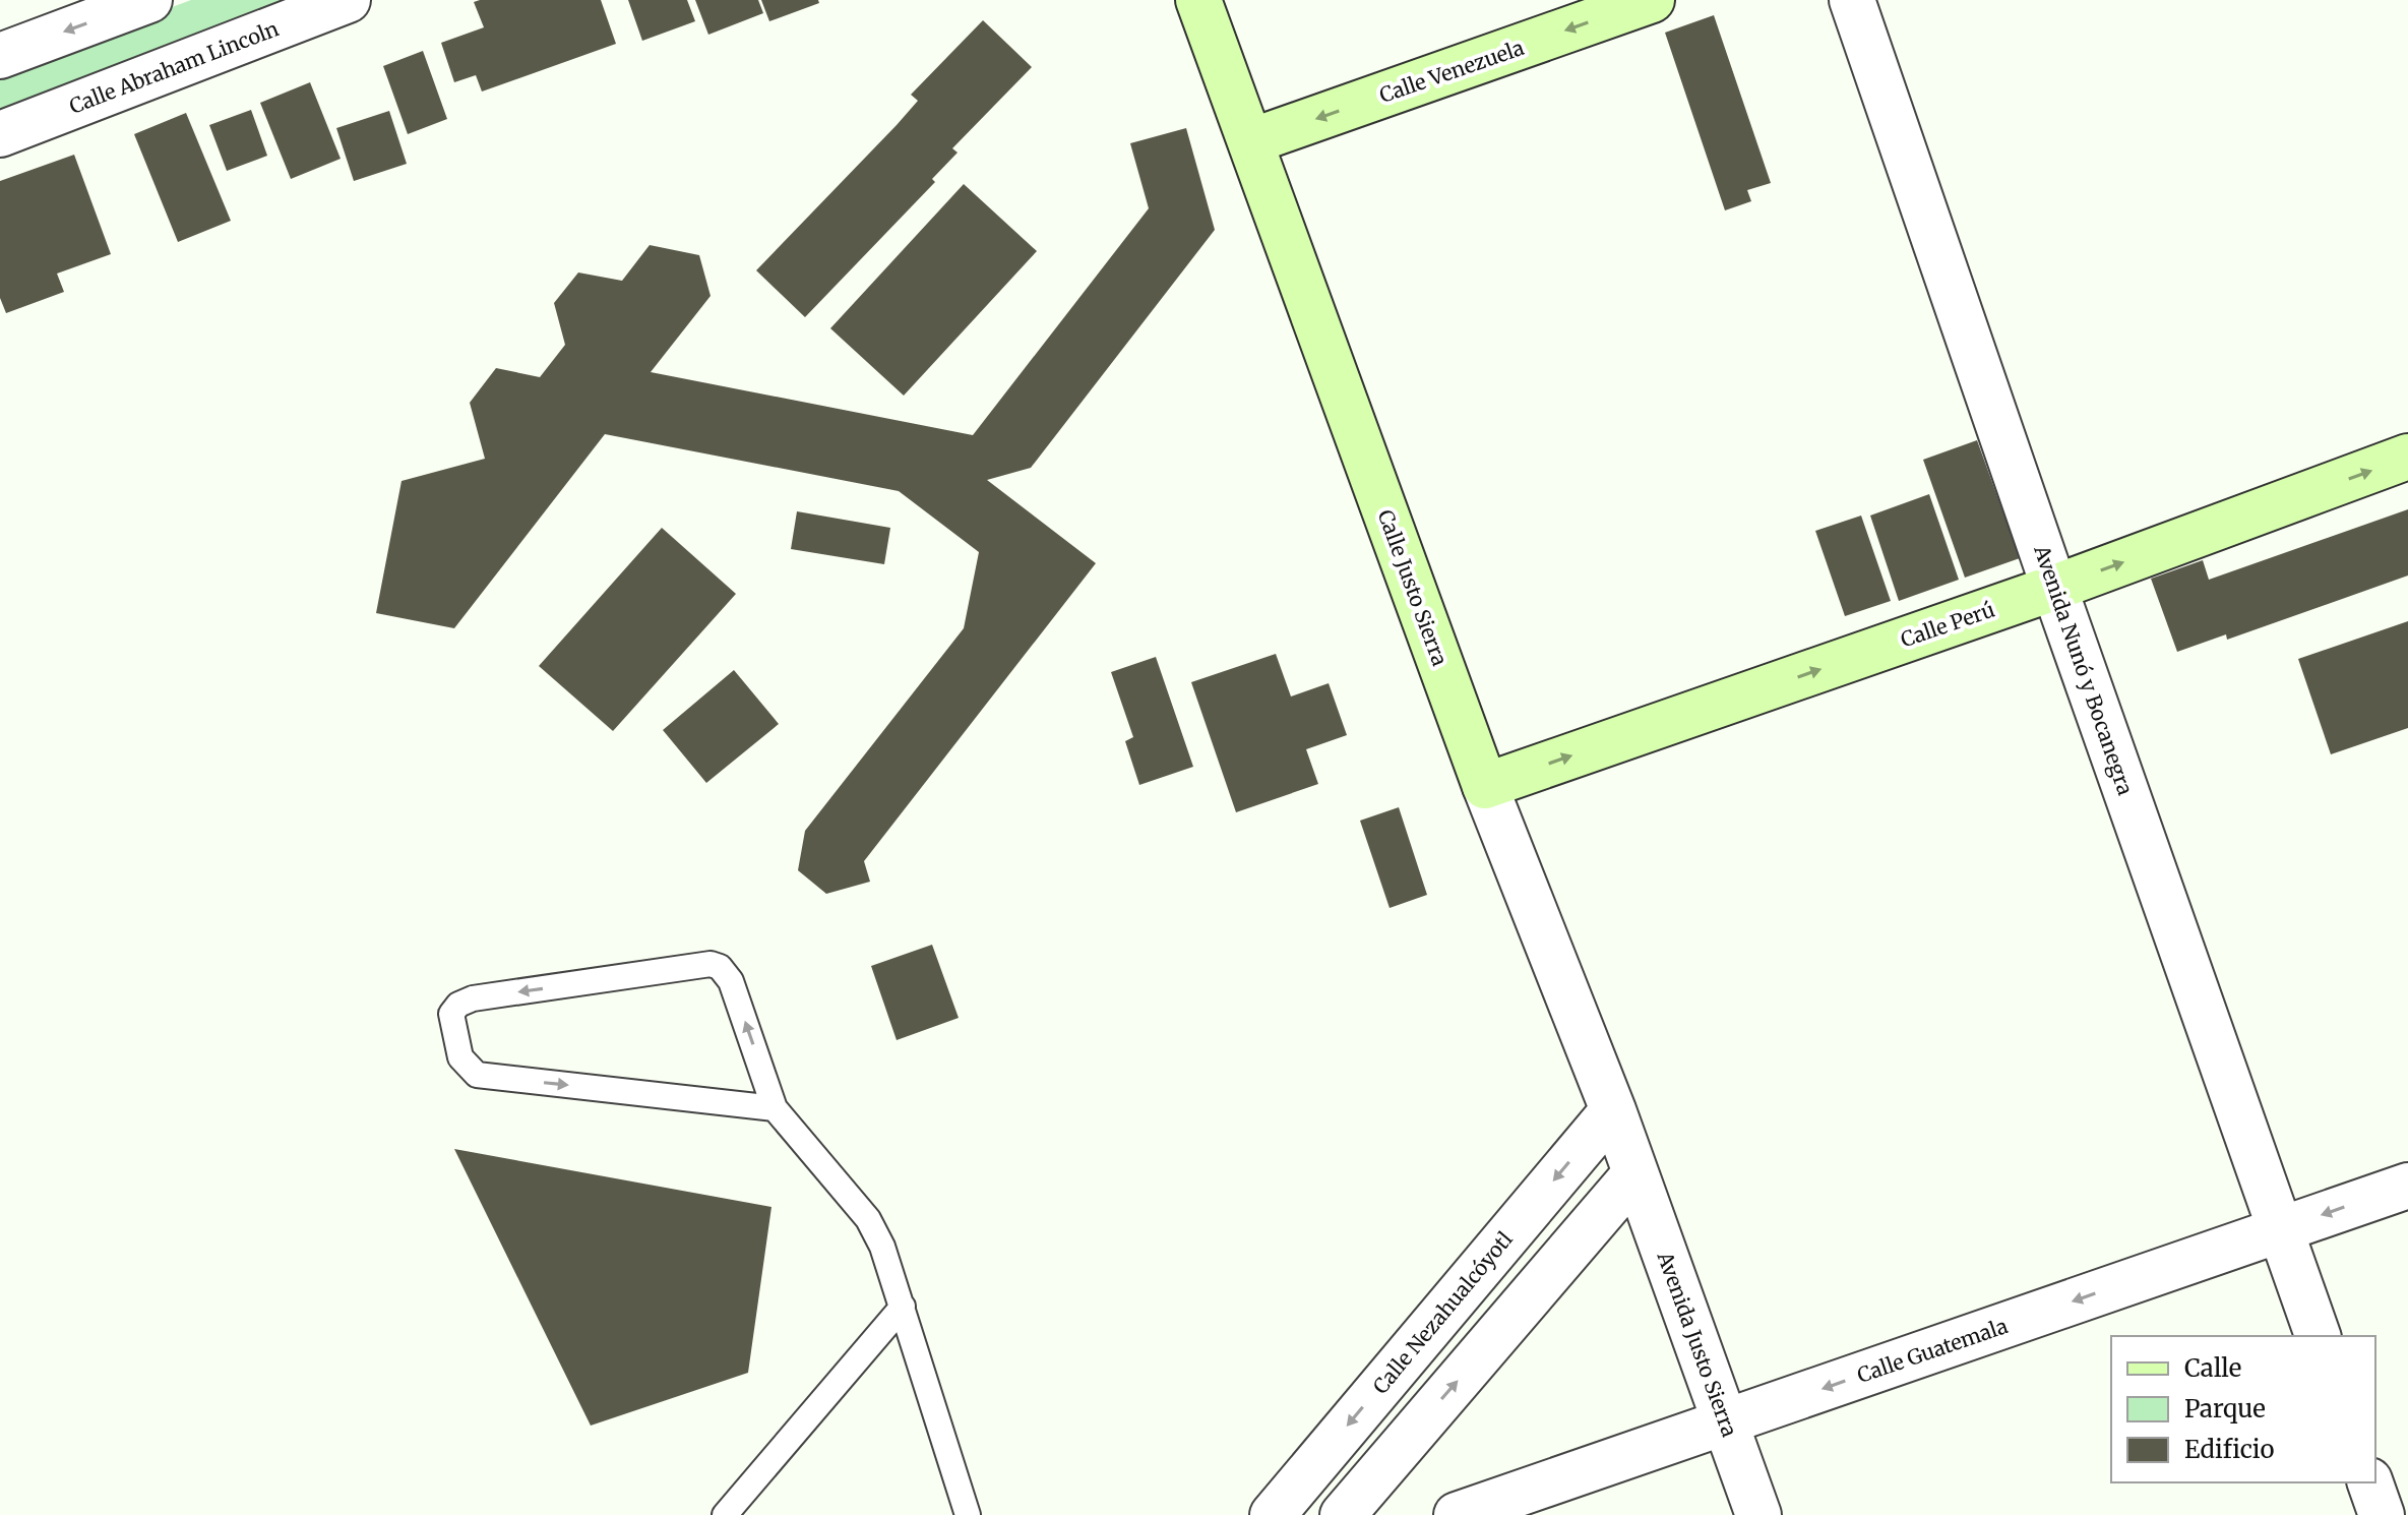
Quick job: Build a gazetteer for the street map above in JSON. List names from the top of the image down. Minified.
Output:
{"streets":{"main road":["Calle Venezuela","Calle Justo Sierra","Calle Perú"],"street":["Calle Abraham Lincoln","Avenida Nunó y Bocanegra","Calle Nezahualcóyotl","Avenida Justo Sierra","Calle Guatemala"]},"crossings":[["Calle Venezuela","Calle Justo Sierra"],["Calle Justo Sierra","Calle Perú"],["Calle Justo Sierra","Calle Nezahualcóyotl"],["Calle Justo Sierra","Avenida Justo Sierra"],["Calle Perú","Avenida Nunó y Bocanegra"],["Avenida Nunó y Bocanegra","Calle Guatemala"],["Avenida Justo Sierra","Calle Guatemala"]],"one_way":["Calle Venezuela","Calle Perú","Calle Guatemala"],"legend":["Calle","Parque","Edificio"]}
